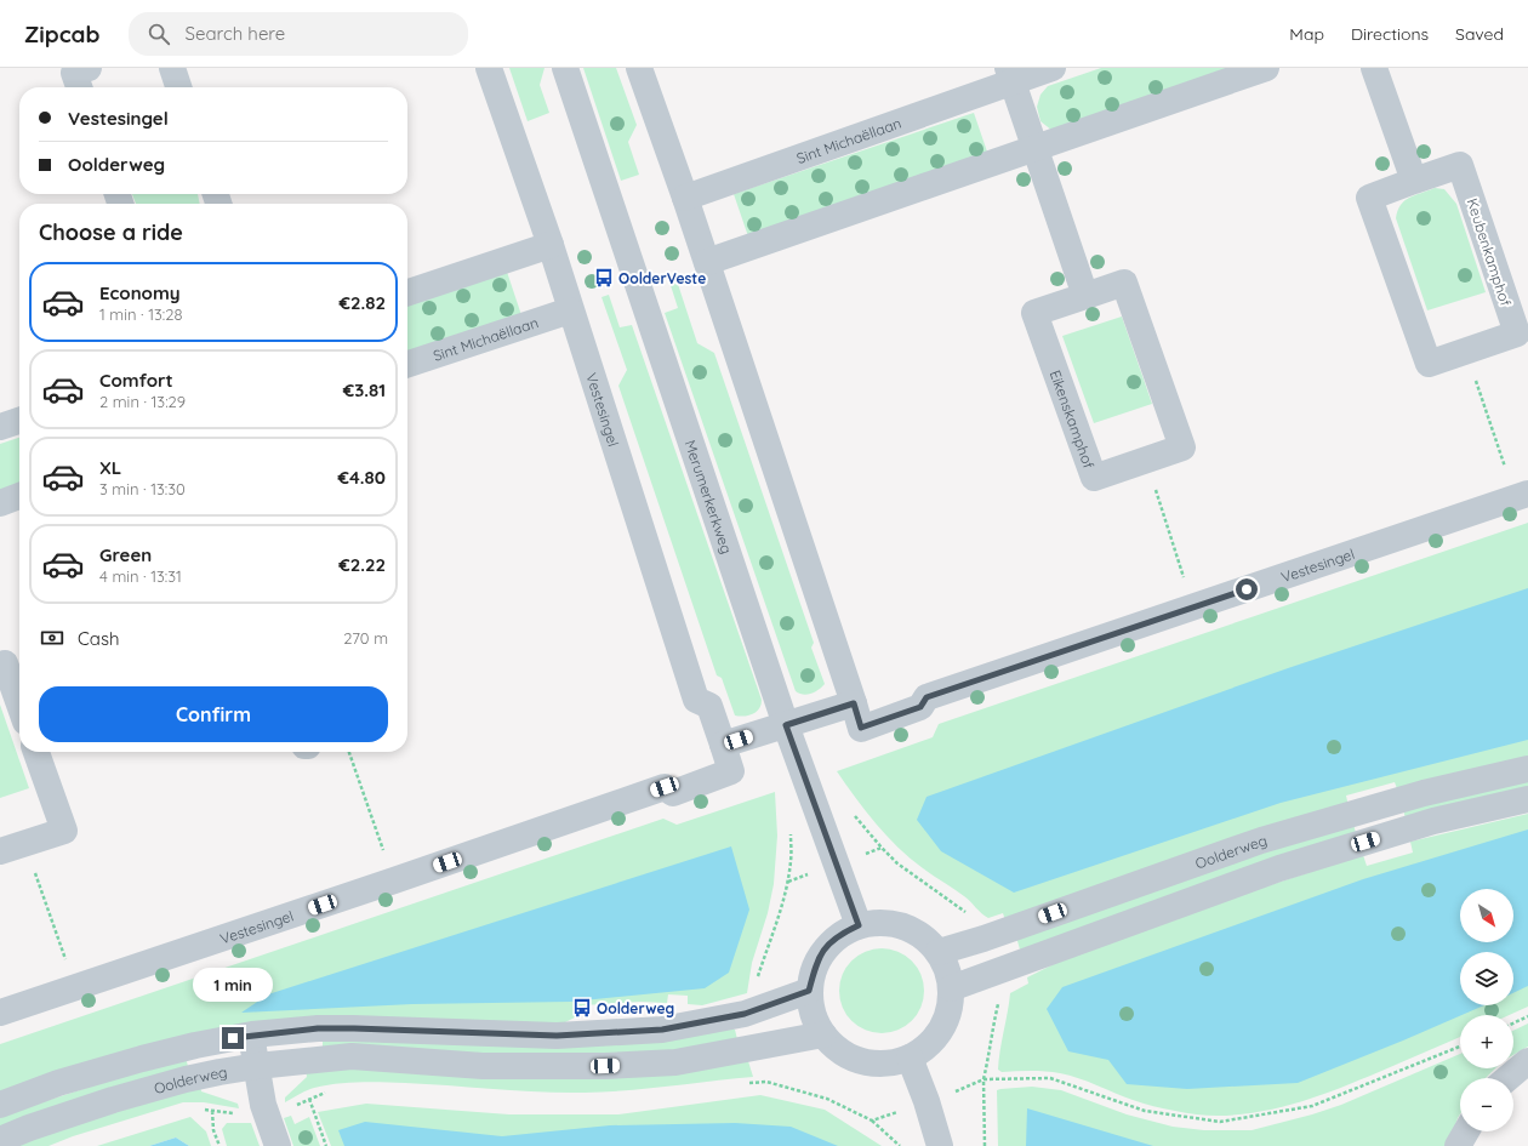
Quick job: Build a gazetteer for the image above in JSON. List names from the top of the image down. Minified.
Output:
{"streets":{"street":["Sint Michaëllaan","Keubenkamphof","Vestesingel","Eikenskamphof","Merumerkerkweg","Oolderweg"]},"crossings":[["Sint Michaëllaan","Vestesingel"],["Merumerkerkweg","Oolderweg"]],"places":{"bus stop":["OolderVeste","Oolderweg"]},"north":"bottom right","page":{"header":"Zipcab","search":"Search here","nav":["Map","Directions","Saved"],"banner":["Vestesingel","Oolderweg"],"heading":"Choose a ride","list":[{"name":"Economy","note":"1 min · 13:28","value":"€2.82"},{"name":"Comfort","note":"2 min · 13:29","value":"€3.81"},{"name":"XL","note":"3 min · 13:30","value":"€4.80"},{"name":"Green","note":"4 min · 13:31","value":"€2.22"}],"pay":["Cash","270 m"],"buttons":"Confirm","map_buttons":["+","−"],"bubble":"1 min"}}
